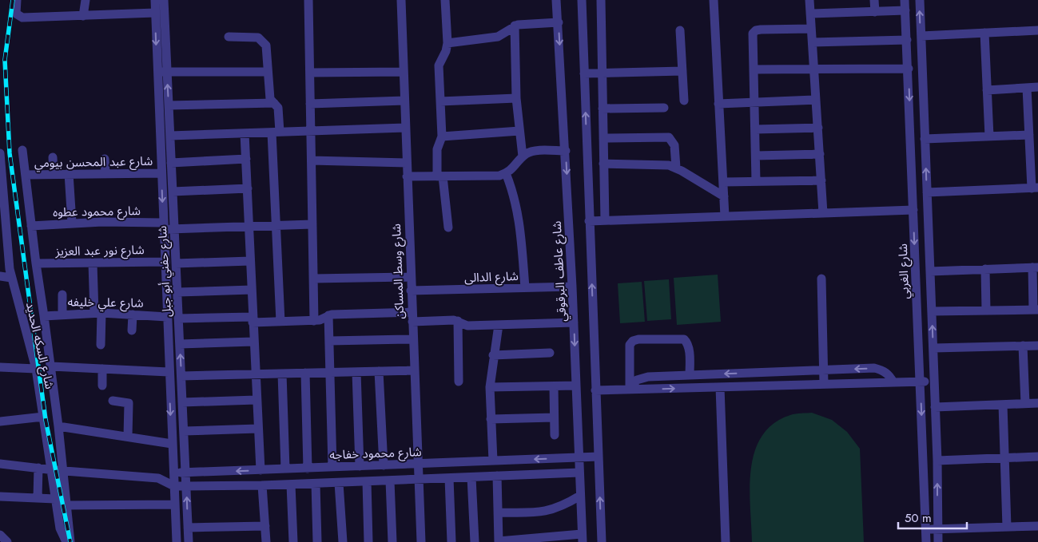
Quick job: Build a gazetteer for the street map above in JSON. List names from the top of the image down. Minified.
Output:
{"streets":{"street":["شارع عبد المحسن بيومي","شارع محمود عطوه","شارع نور عبد العزيز","شارع حفني أبو جبل","شارع وسط المساكن","شارع عاطف البرقوقي","شارع الغربي","شارع الدالى","شارع علي خليفه","شارع السكه الحديد","شارع محمود خفاجه"]},"crossings":[["شارع عبد المحسن بيومي","شارع حفني أبو جبل"],["شارع عبد المحسن بيومي","شارع السكه الحديد"],["شارع محمود عطوه","شارع حفني أبو جبل"],["شارع محمود عطوه","شارع السكه الحديد"],["شارع نور عبد العزيز","شارع حفني أبو جبل"],["شارع نور عبد العزيز","شارع السكه الحديد"],["شارع حفني أبو جبل","شارع علي خليفه"],["شارع حفني أبو جبل","شارع محمود خفاجه"],["شارع وسط المساكن","شارع الدالى"],["شارع وسط المساكن","شارع محمود خفاجه"],["شارع عاطف البرقوقي","شارع الدالى"],["شارع عاطف البرقوقي","شارع محمود خفاجه"],["شارع علي خليفه","شارع السكه الحديد"]],"scale_bar":"50 m"}
